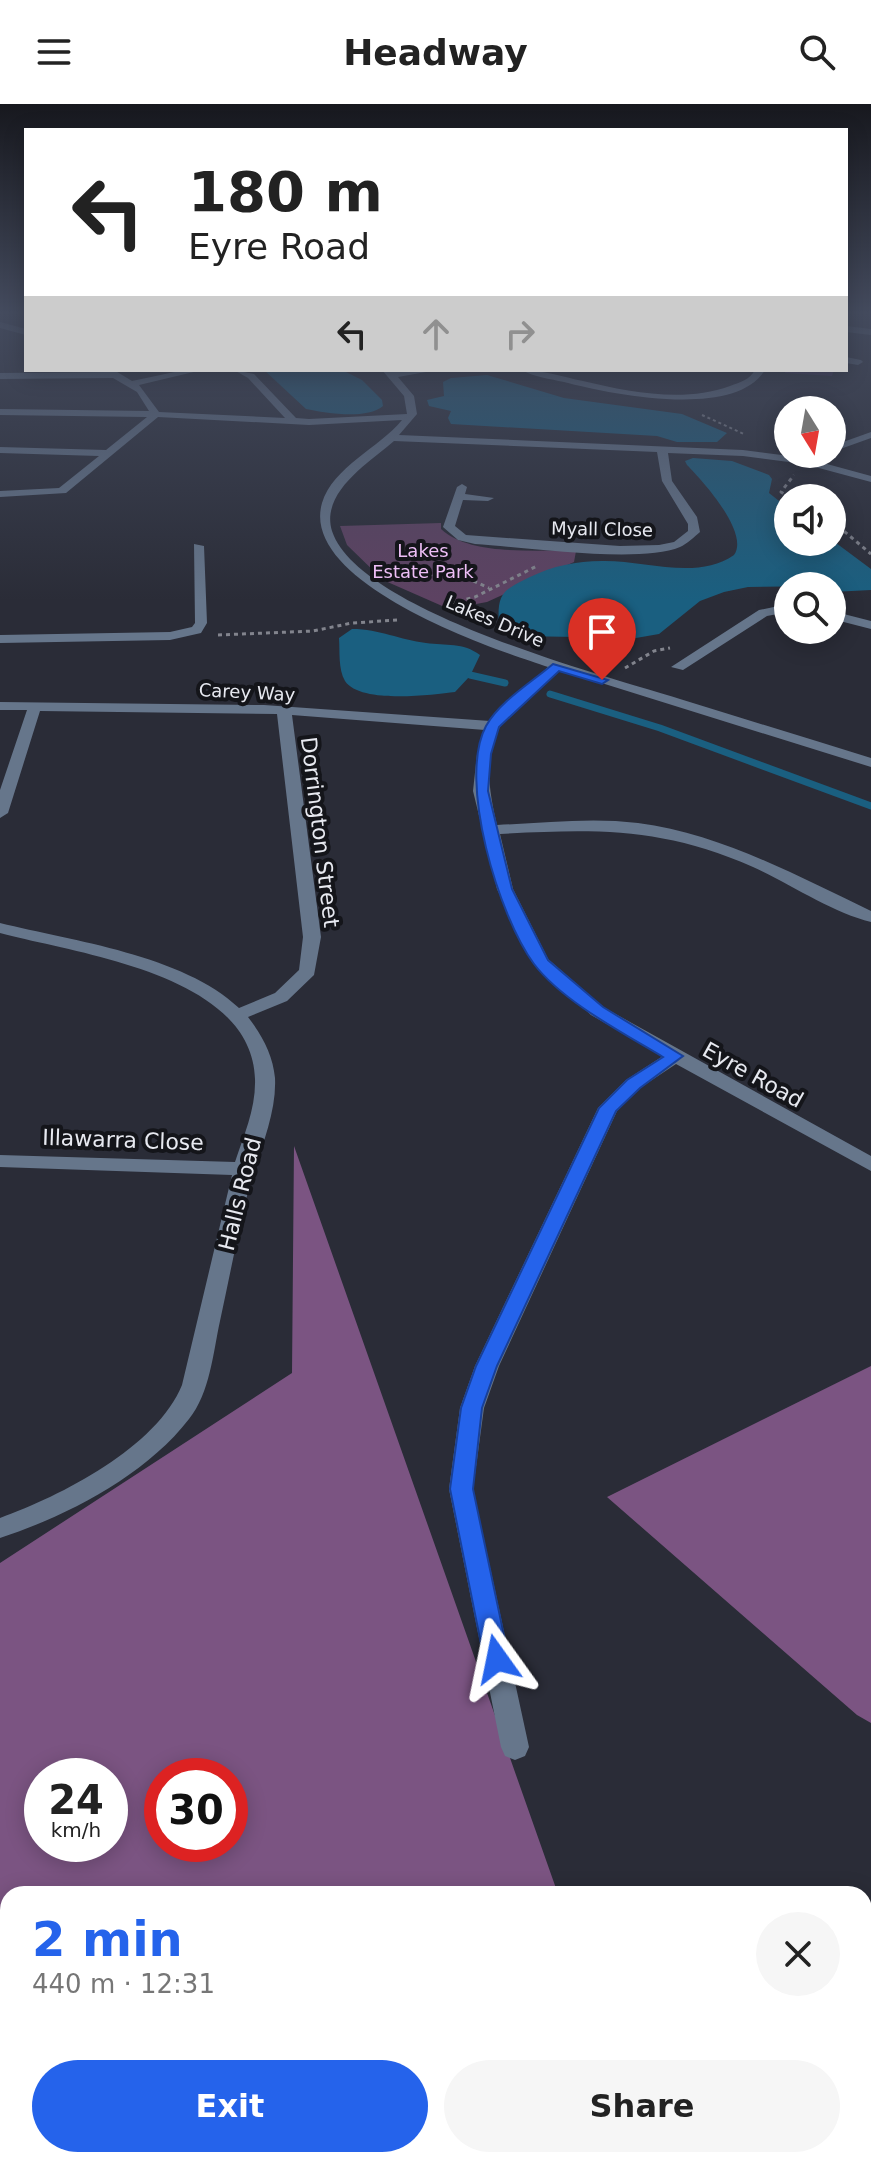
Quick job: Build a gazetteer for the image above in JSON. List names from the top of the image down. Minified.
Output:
{"streets":{"street":["Myall Close","Lakes Drive","Carey Way","Dorrington Street","Eyre Road","Illawarra Close","Halls Road"]},"crossings":[["Carey Way","Dorrington Street"],["Carey Way","Eyre Road"],["Dorrington Street","Halls Road"],["Illawarra Close","Halls Road"]],"parks":["Lakes Estate Park"],"north":"bottom","page":{"header":"Headway","turn":["180 m","Eyre Road"],"speed":"24 km/h","limit":"30","heading":["2 min","440 m · 12:31"],"buttons":["Exit","Share"]}}
